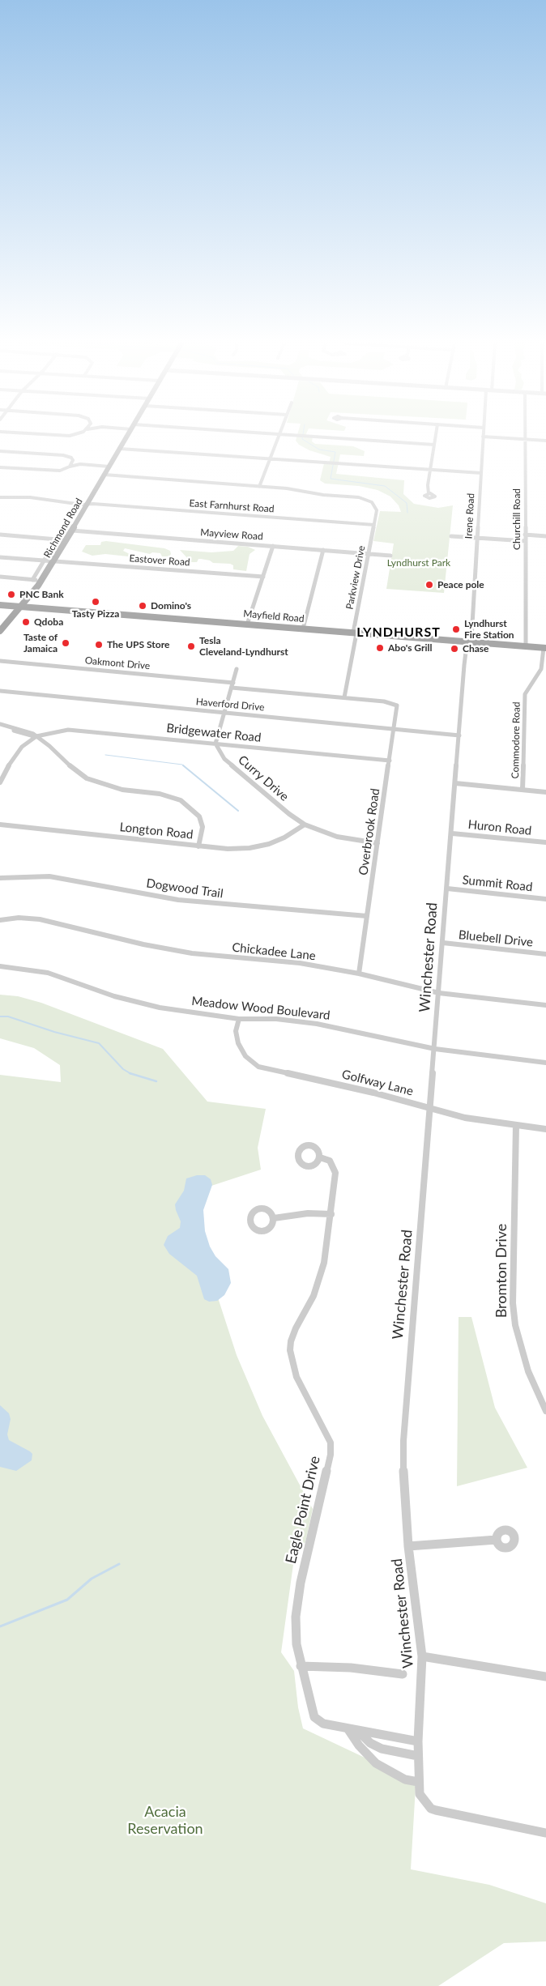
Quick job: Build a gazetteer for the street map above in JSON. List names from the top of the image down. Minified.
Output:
{"streets":{"main road":["Richmond Road","Mayfield Road"],"street":["East Farnhurst Road","Irene Road","Churchill Road","Mayview Road","Eastover Road","Parkview Drive","Oakmont Drive","Haverford Drive","Bridgewater Road","Commodore Road","Curry Drive","Huron Road","Longton Road","Overbrook Road","Summit Road","Dogwood Trail","Bluebell Drive","Chickadee Lane","Winchester Road","Meadow Wood Boulevard","Golfway Lane","Bromton Drive","Eagle Point Drive"]},"crossings":[["East Farnhurst Road","Richmond Road"],["East Farnhurst Road","Parkview Drive"],["Irene Road","Mayfield Road"],["Irene Road","Winchester Road"],["Churchill Road","Mayfield Road"],["Richmond Road","Mayview Road"],["Richmond Road","Eastover Road"],["Richmond Road","Mayfield Road"],["Mayview Road","Parkview Drive"],["Parkview Drive","Mayfield Road"],["Parkview Drive","Oakmont Drive"],["Mayfield Road","Commodore Road"],["Mayfield Road","Winchester Road"],["Oakmont Drive","Overbrook Road"],["Haverford Drive","Overbrook Road"],["Haverford Drive","Winchester Road"],["Bridgewater Road","Curry Drive"],["Bridgewater Road","Overbrook Road"],["Curry Drive","Longton Road"],["Curry Drive","Overbrook Road"],["Huron Road","Winchester Road"],["Overbrook Road","Dogwood Trail"],["Overbrook Road","Chickadee Lane"],["Summit Road","Winchester Road"],["Bluebell Drive","Winchester Road"],["Chickadee Lane","Winchester Road"],["Winchester Road","Meadow Wood Boulevard"],["Winchester Road","Golfway Lane"],["Winchester Road","Eagle Point Drive"],["Meadow Wood Boulevard","Golfway Lane"],["Golfway Lane","Bromton Drive"]],"districts":["LYNDHURST"],"parks":["Lyndhurst Park","Acacia Reservation"],"places":["Peace pole","PNC Bank","Tasty Pizza","Domino's","Qdoba","Lyndhurst Fire Station","Taste of Jamaica","The UPS Store","Tesla Cleveland-Lyndhurst","Abo's Grill","Chase"]}
